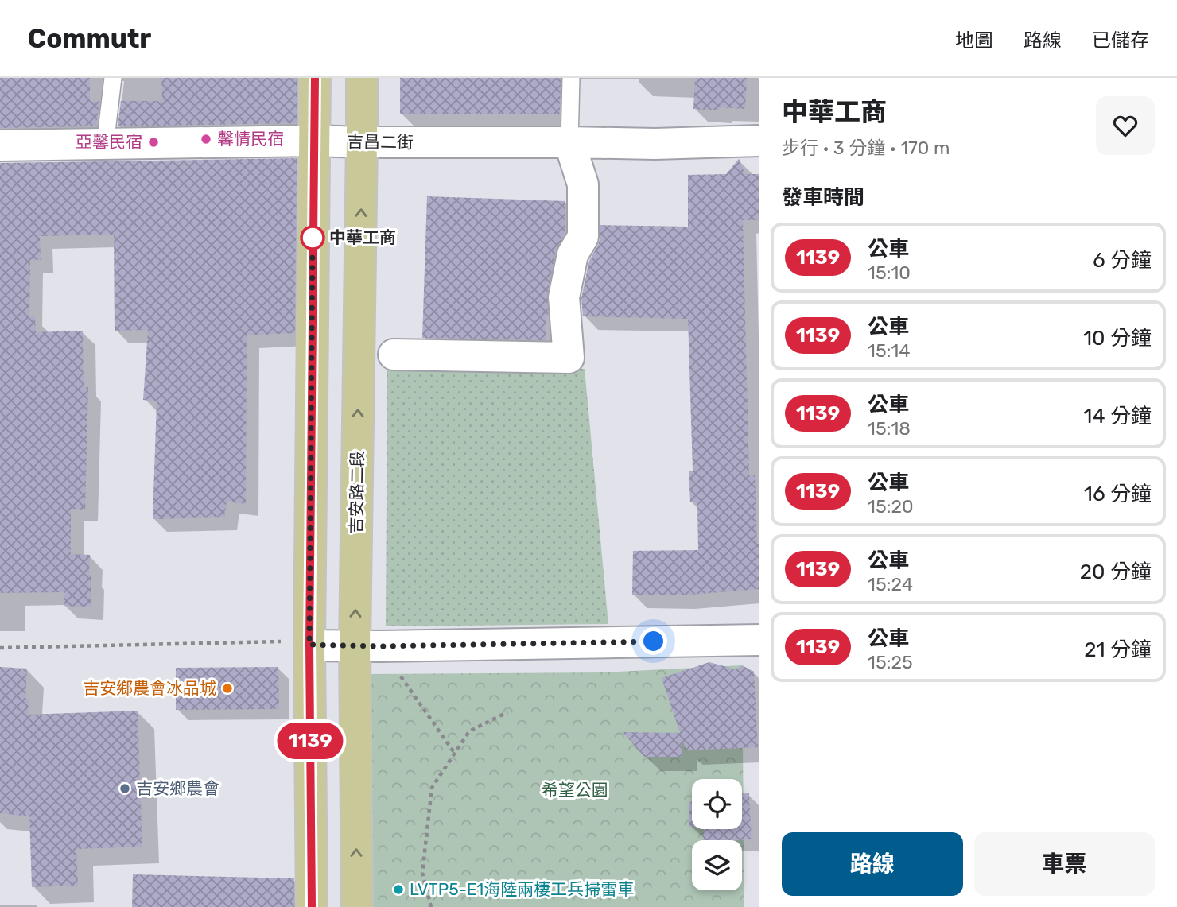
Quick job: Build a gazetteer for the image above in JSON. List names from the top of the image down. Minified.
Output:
{"streets":{"main road":["吉安路二段"],"street":["吉昌二街"]},"crossings":[["吉昌二街","吉安路二段"]],"parks":["希望公園"],"places":["馨情民宿","亞馨民宿","中華工商","吉安鄉農會冰品城","吉安鄉農會","LVTP5-E1海陸兩棲工兵掃雷車"],"lines":["bus line 1139"],"page":{"header":"Commutr","nav":["地圖","路線","已儲存"],"on_map":"1139","heading":[["中華工商","步行 · 3 分鐘 · 170 m"],"發車時間"],"list":[{"mark":"1139","name":"公車","note":"15:10","value":"6 分鐘"},{"mark":"1139","name":"公車","note":"15:14","value":"10 分鐘"},{"mark":"1139","name":"公車","note":"15:18","value":"14 分鐘"},{"mark":"1139","name":"公車","note":"15:20","value":"16 分鐘"},{"mark":"1139","name":"公車","note":"15:24","value":"20 分鐘"},{"mark":"1139","name":"公車","note":"15:25","value":"21 分鐘"}],"buttons":["路線","車票"]}}
